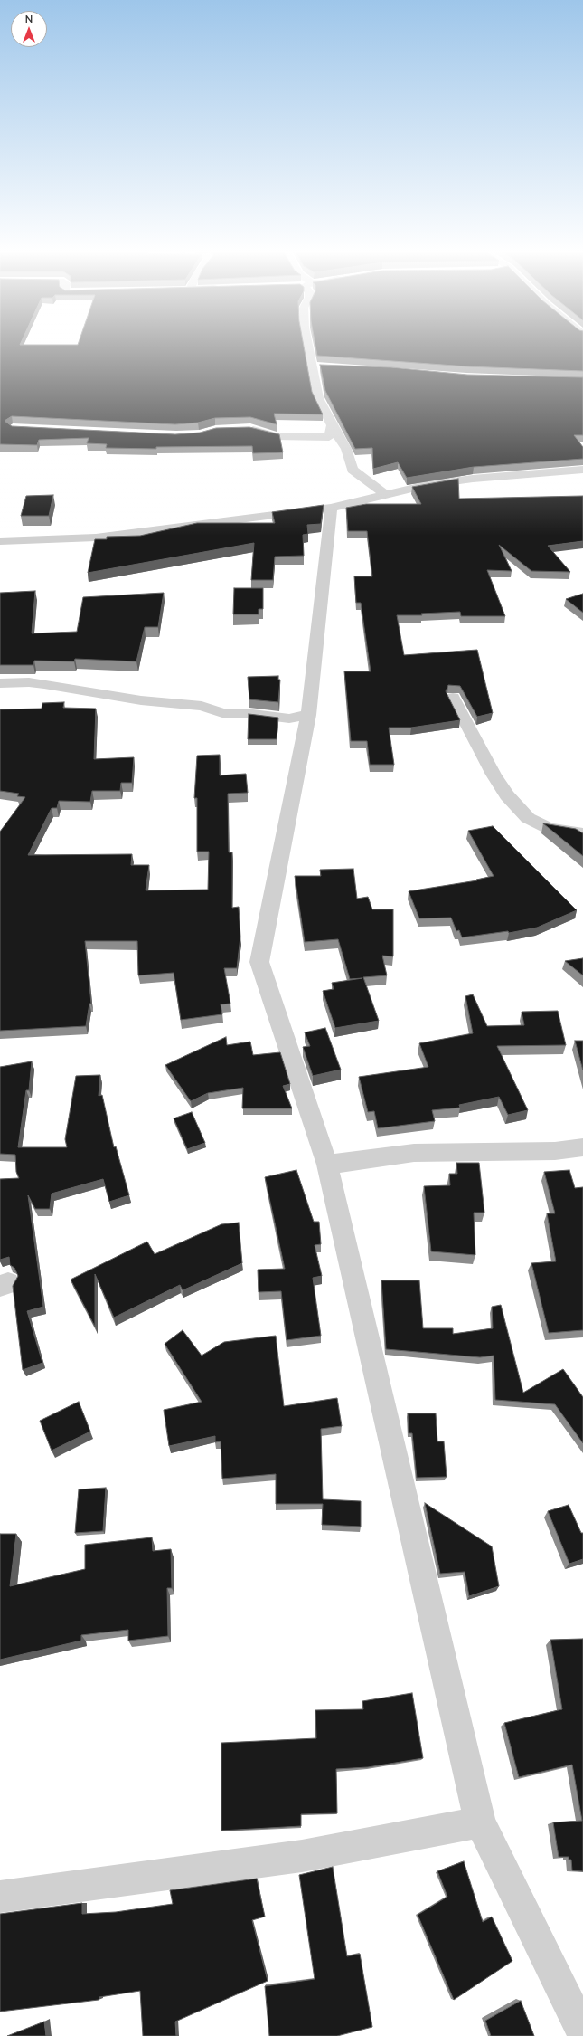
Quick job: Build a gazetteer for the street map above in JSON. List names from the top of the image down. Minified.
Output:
{"north":"top"}
